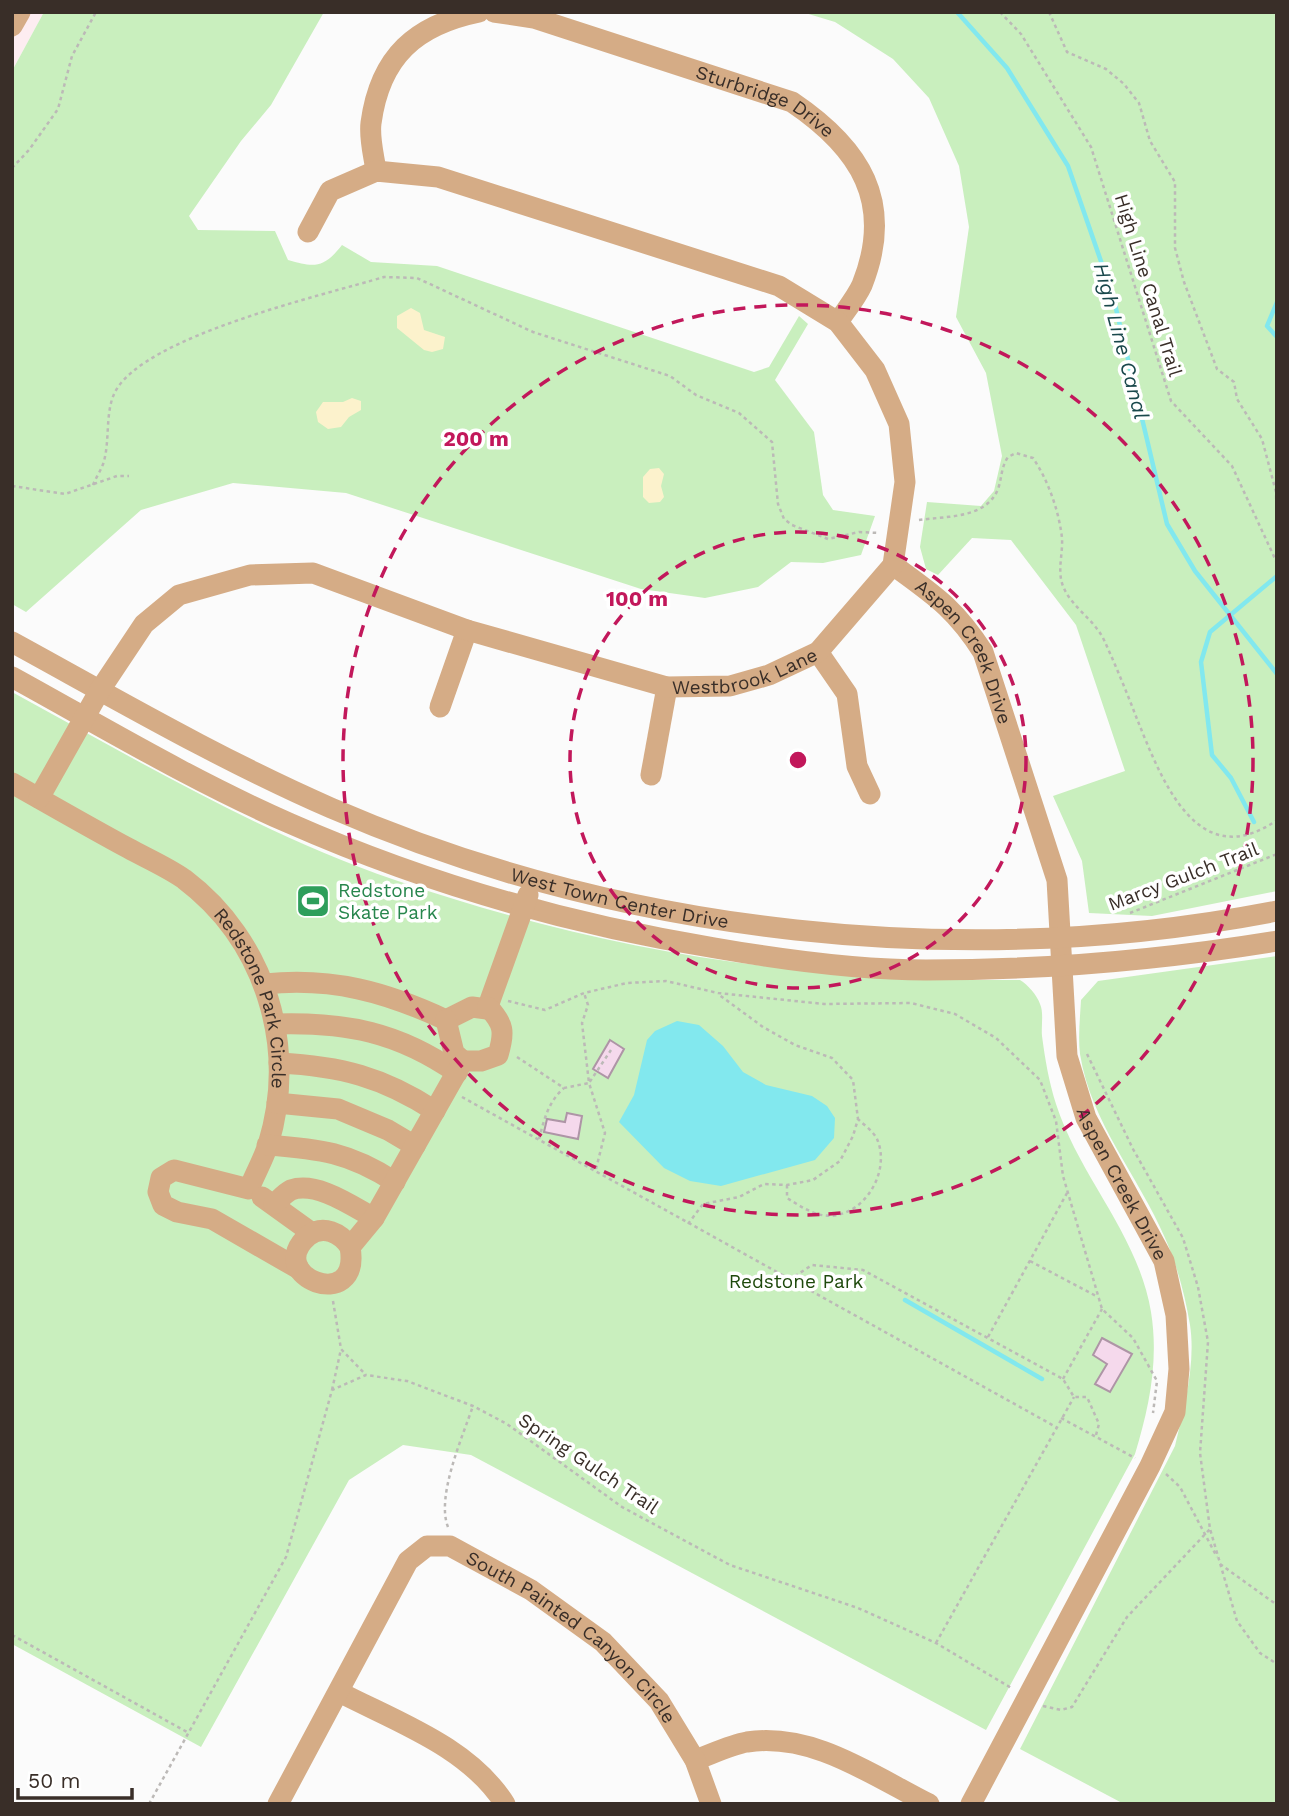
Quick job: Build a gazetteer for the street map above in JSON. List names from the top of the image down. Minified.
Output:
{"streets":{"street":["Sturbridge Drive","Aspen Creek Drive","Westbrook Lane","West Town Center Drive","Redstone Park Circle","South Painted Canyon Circle"],"path":["High Line Canal Trail","Marcy Gulch Trail","Spring Gulch Trail"]},"crossings":[["Aspen Creek Drive","Westbrook Lane"],["Aspen Creek Drive","West Town Center Drive"],["Aspen Creek Drive","Spring Gulch Trail"],["Westbrook Lane","West Town Center Drive"]],"water":["High Line Canal"],"parks":["Redstone Park"],"places":{"sports":["Redstone Skate Park"]},"scale_bar":"50 m","rings":["200 m","100 m"]}
